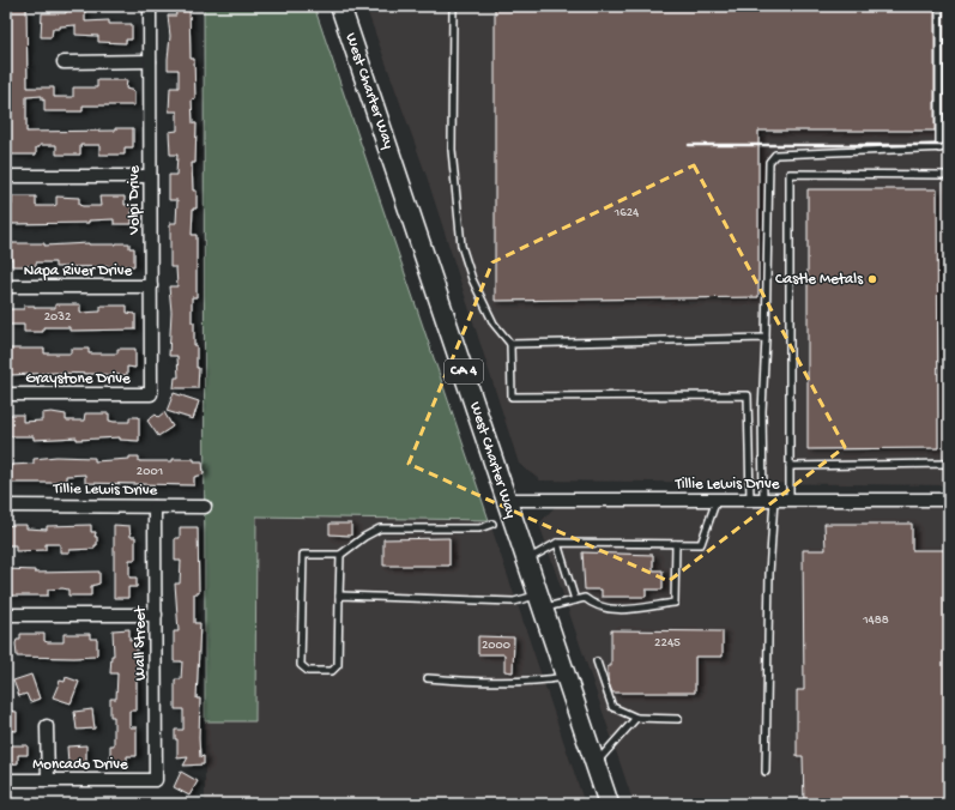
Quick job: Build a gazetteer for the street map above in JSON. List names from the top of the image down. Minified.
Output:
{"streets":{"highway":["West Charter Way","CA 4"],"street":["Volpi Drive","Napa River Drive","Graystone Drive","Tillie Lewis Drive","Wall Street","Moncado Drive"]},"crossings":[["West Charter Way","Tillie Lewis Drive"],["Volpi Drive","Napa River Drive"],["Volpi Drive","Graystone Drive"],["Tillie Lewis Drive","Wall Street"],["Wall Street","Moncado Drive"]],"places":["Castle Metals"],"house_numbers":["1624","2032","2001","1488","2245","2000"]}
